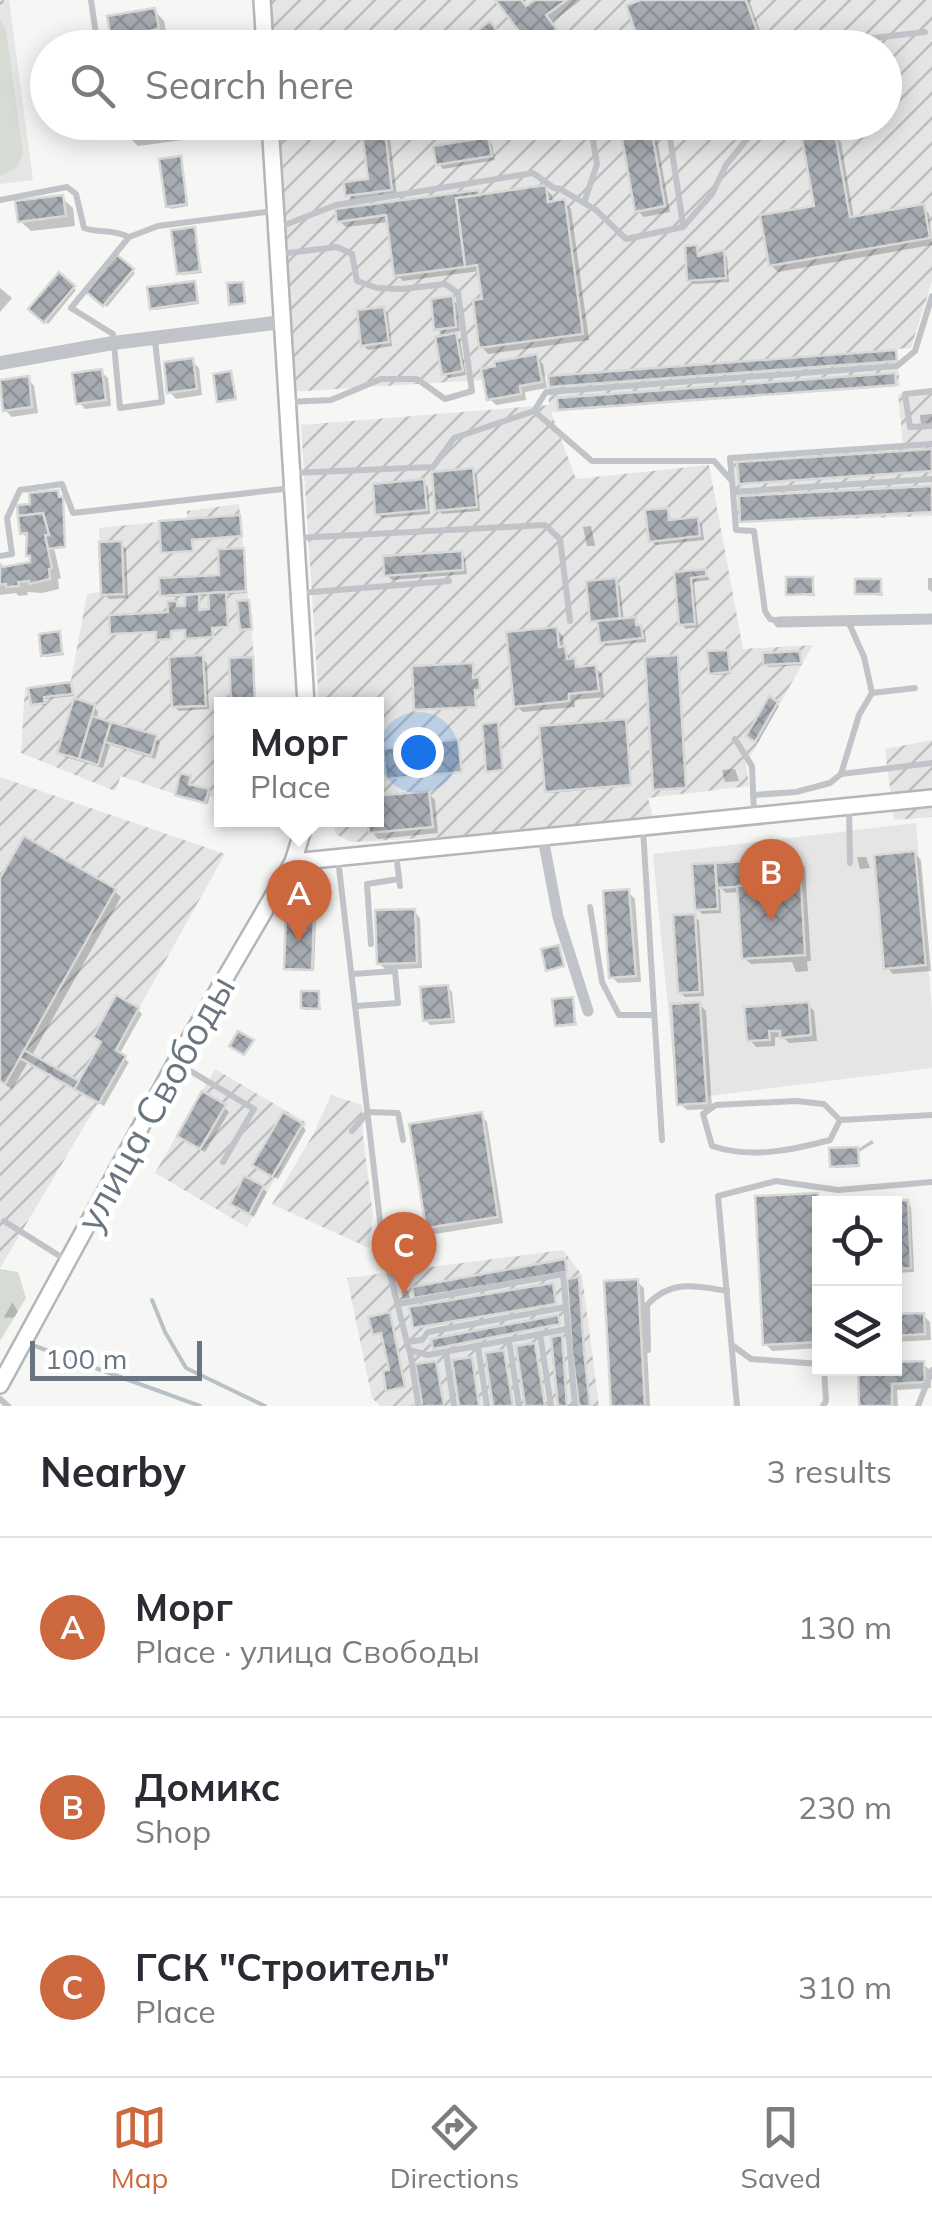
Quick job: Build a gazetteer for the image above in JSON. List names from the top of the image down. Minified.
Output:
{"streets":{"main road":["улица Свободы"]},"scale_bar":"100 m","page":{"search":"Search here","popup":["Морг","Place"],"pins":["B","A","C"],"scale":"100 m","heading":["Nearby","3 results"],"list":[{"mark":"A","name":"Морг","note":"Place · улица Свободы","value":"130 m"},{"mark":"B","name":"Домикс","note":"Shop","value":"230 m"},{"mark":"C","name":"ГСК \"Строитель\"","note":"Place","value":"310 m"}],"nav":["Map","Directions","Saved"]}}
